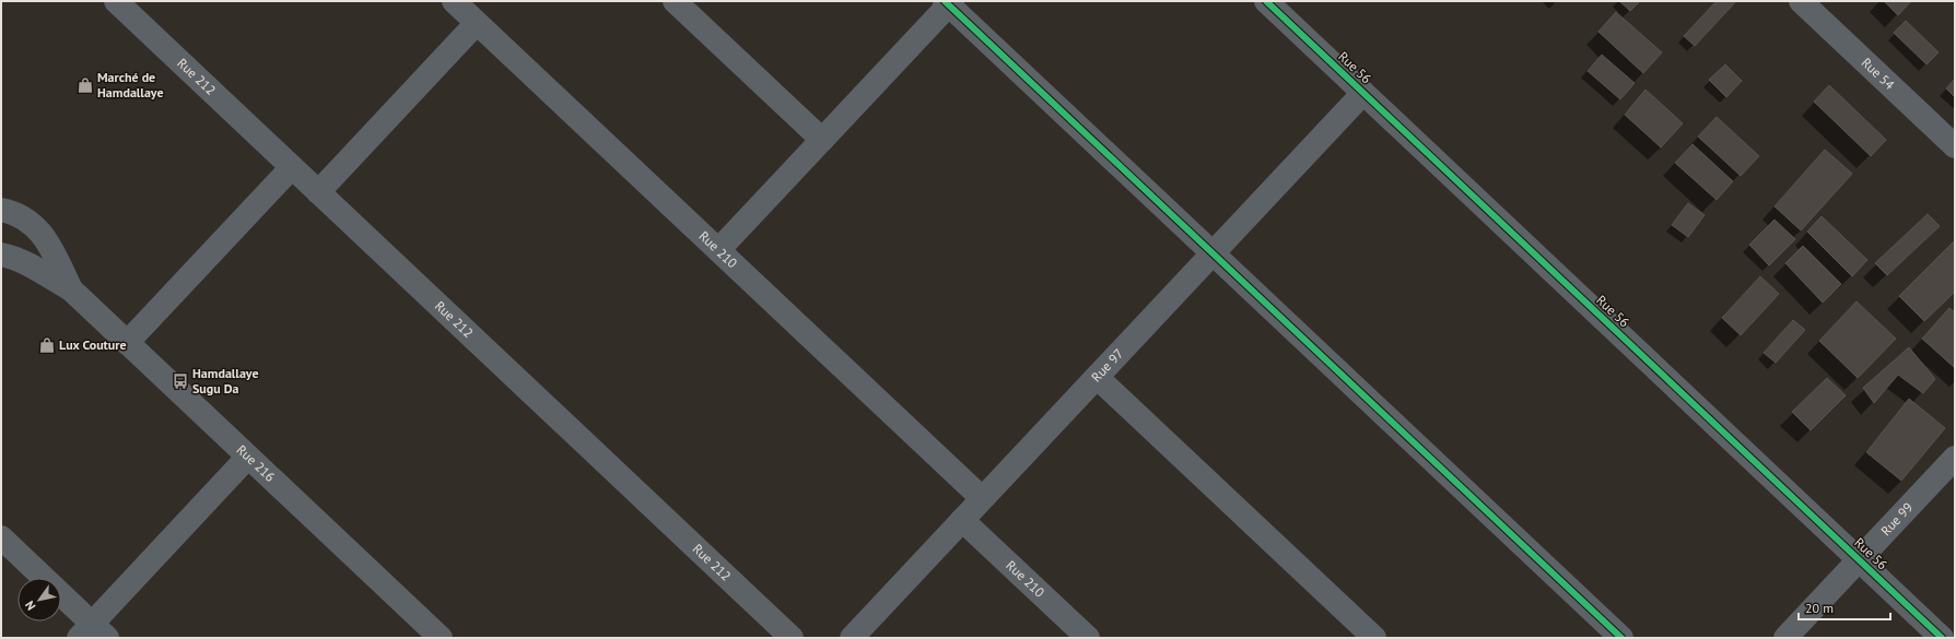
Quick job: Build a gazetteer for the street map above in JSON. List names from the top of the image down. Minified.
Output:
{"streets":{"street":["Rue 56","Rue 54","Rue 212","Rue 210","Rue 97","Rue 216","Rue 99"]},"crossings":[["Rue 56","Rue 97"],["Rue 56","Rue 99"],["Rue 210","Rue 97"]],"places":{"shop":["Marché de Hamdallaye","Lux Couture"],"bus stop":["Hamdallaye Sugu Da"]},"scale_bar":"20 m","north":"bottom left"}
